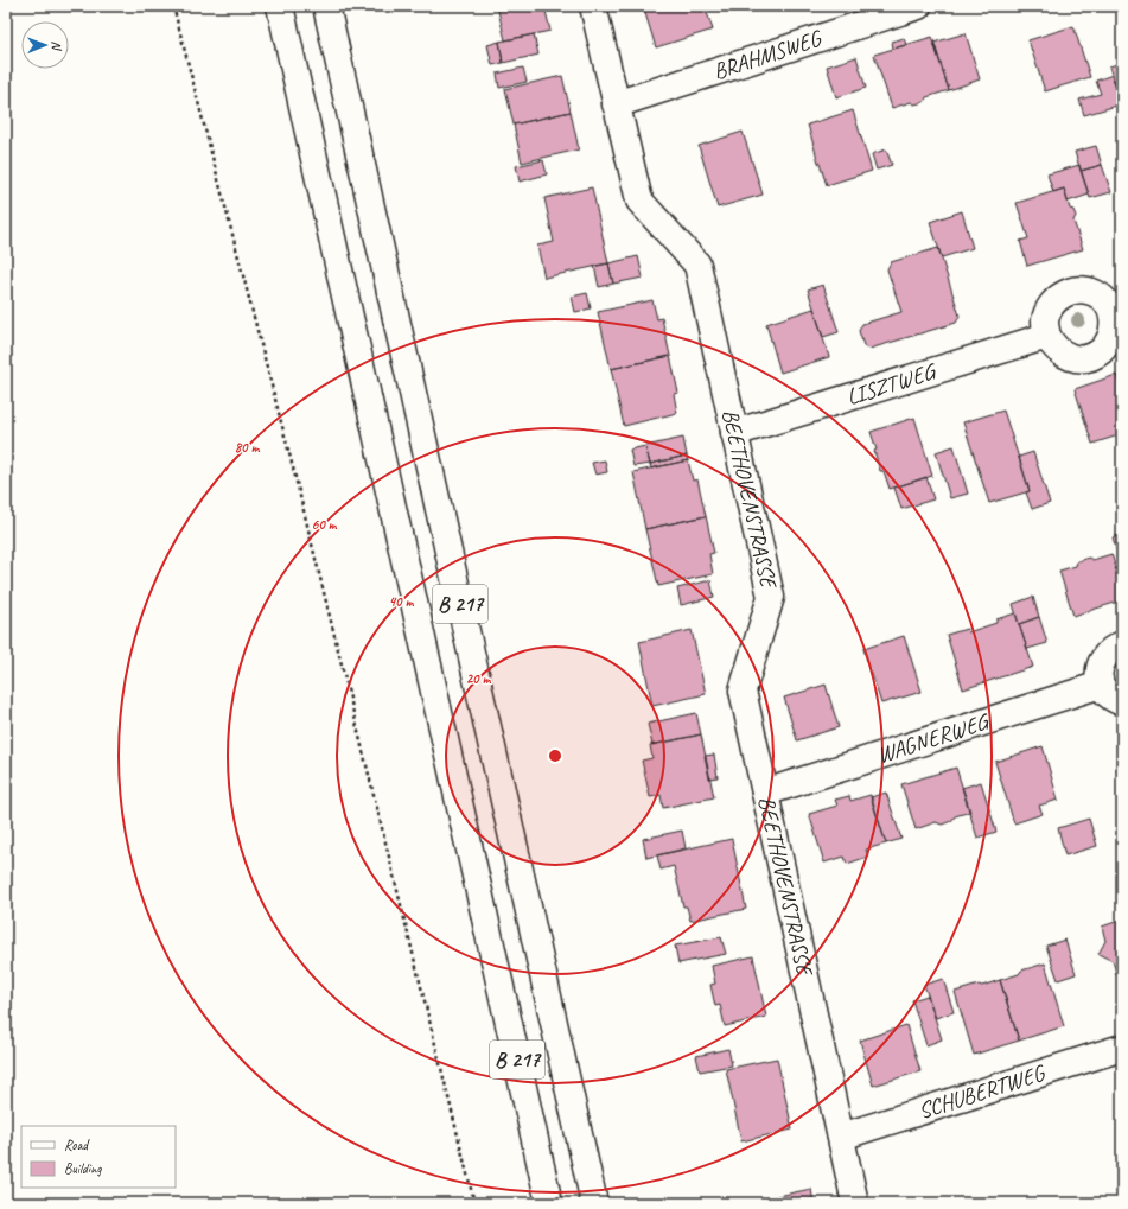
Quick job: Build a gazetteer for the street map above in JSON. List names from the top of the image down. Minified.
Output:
{"streets":{"main road":["BRAHMSWEG","LISZTWEG","BEETHOVENSTRASSE","B 217","WAGNERWEG","SCHUBERTWEG"]},"crossings":[["BRAHMSWEG","BEETHOVENSTRASSE"],["LISZTWEG","BEETHOVENSTRASSE"],["BEETHOVENSTRASSE","WAGNERWEG"],["BEETHOVENSTRASSE","SCHUBERTWEG"]],"legend":["Road","Building"],"north":"right","rings":["80 m","60 m","40 m","20 m"]}
